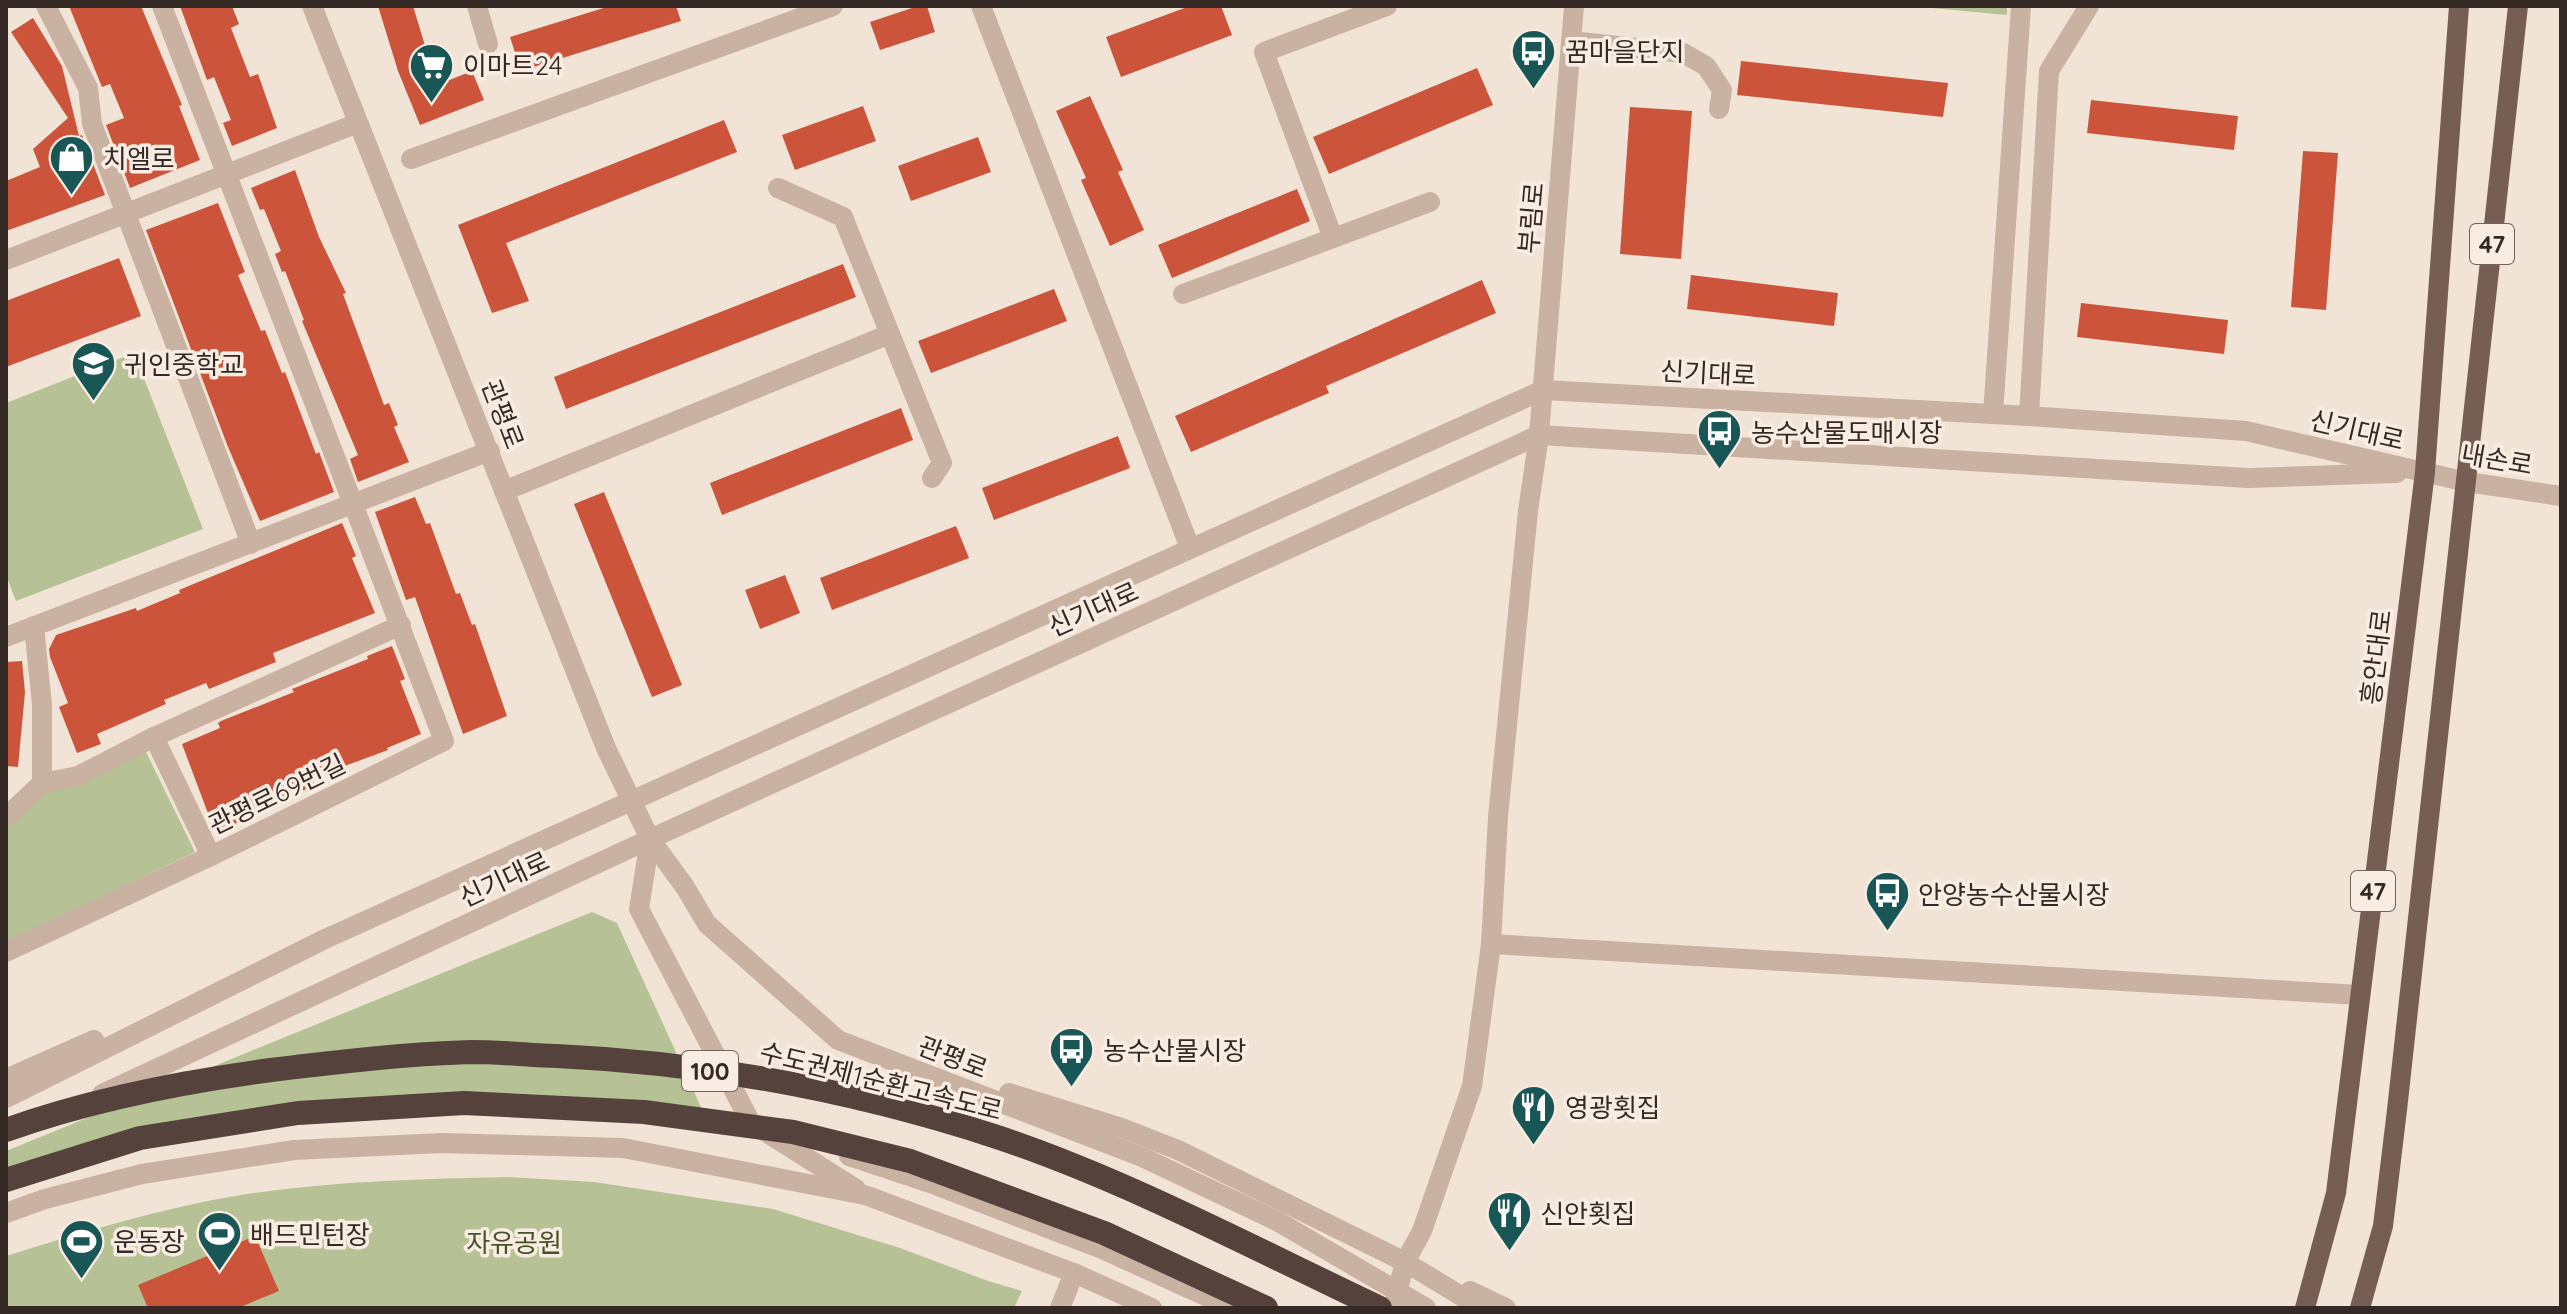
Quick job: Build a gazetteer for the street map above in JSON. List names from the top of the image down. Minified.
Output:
{"streets":{"highway":["100","수도권제1순환고속도로"],"main road":["47","흥안대로"],"street":["부림로","신기대로","관평로","내손로","관평로69번길"]},"crossings":[["부림로","신기대로"],["부림로","관평로"],["47","내손로"],["신기대로","관평로"],["신기대로","내손로"],["신기대로","흥안대로"],["내손로","흥안대로"]],"parks":["자유공원"],"places":{"bus stop":["꿈마을단지","농수산물도매시장","안양농수산물시장","농수산물시장"],"supermarket":["이마트24"],"shop":["치엘로"],"school or university":["귀인중학교"],"restaurant":["영광횟집","신안횟집"],"sports":["배드민턴장","운동장"]}}
